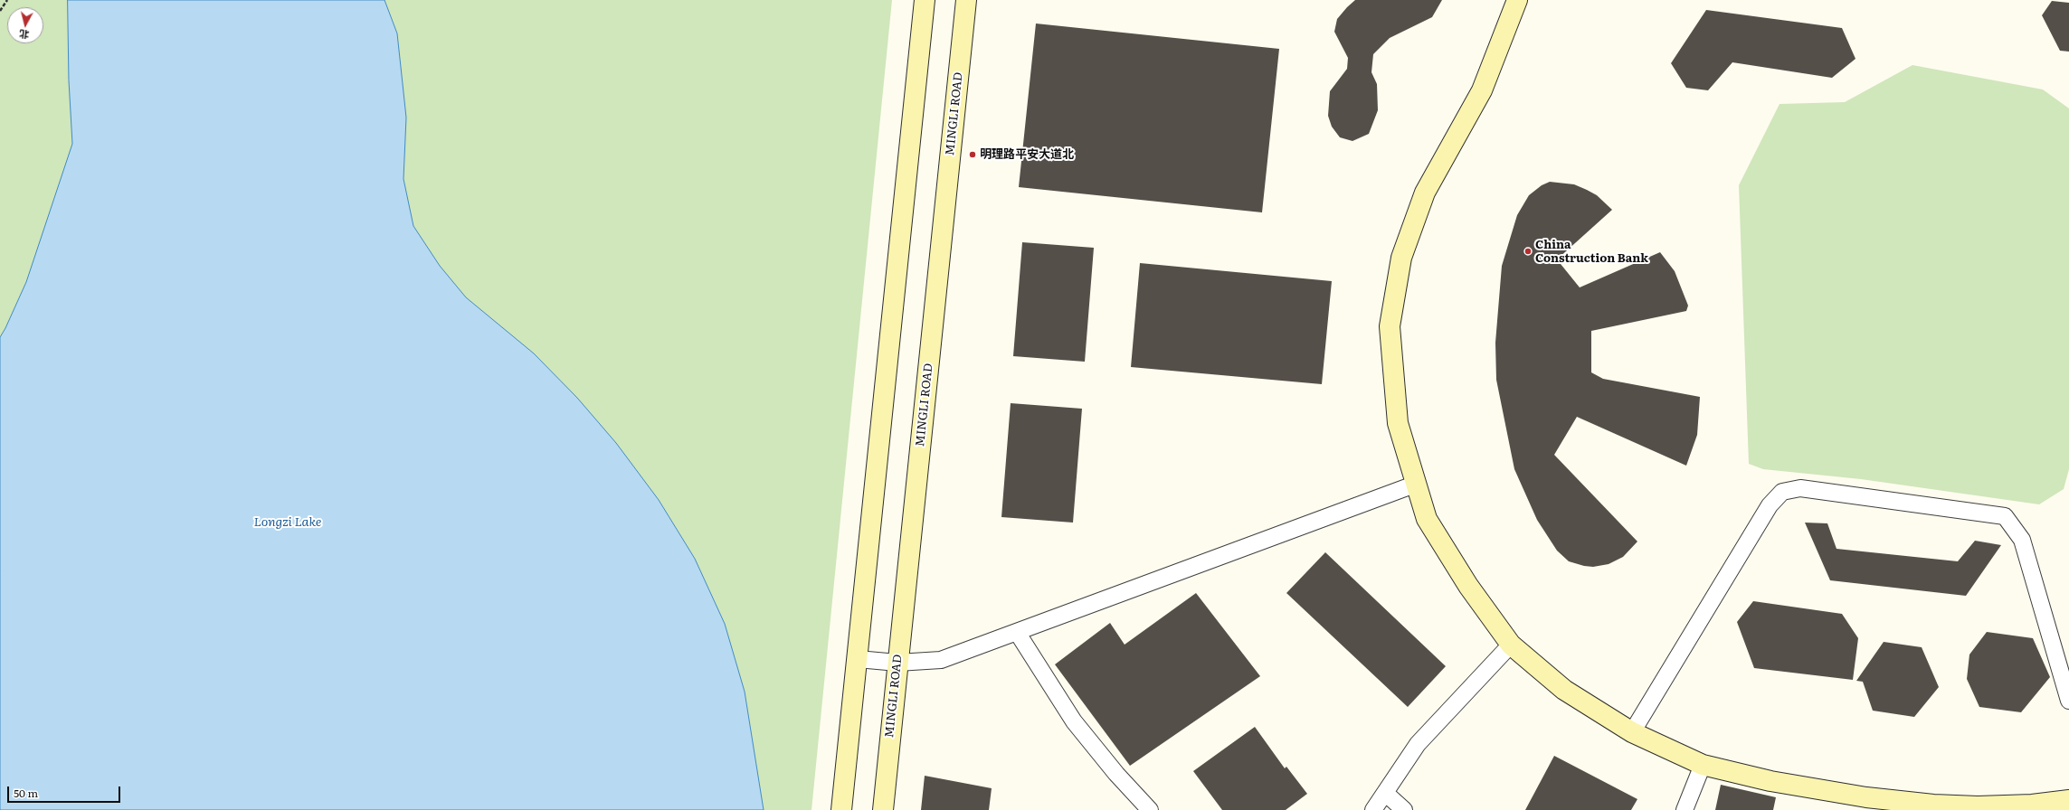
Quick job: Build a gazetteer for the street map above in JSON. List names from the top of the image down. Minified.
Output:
{"streets":{"main road":["MINGLI ROAD"]},"water":["Longzi Lake"],"places":["明理路平安大道北","China Construction Bank"],"scale_bar":"50 m","north":"bottom"}
